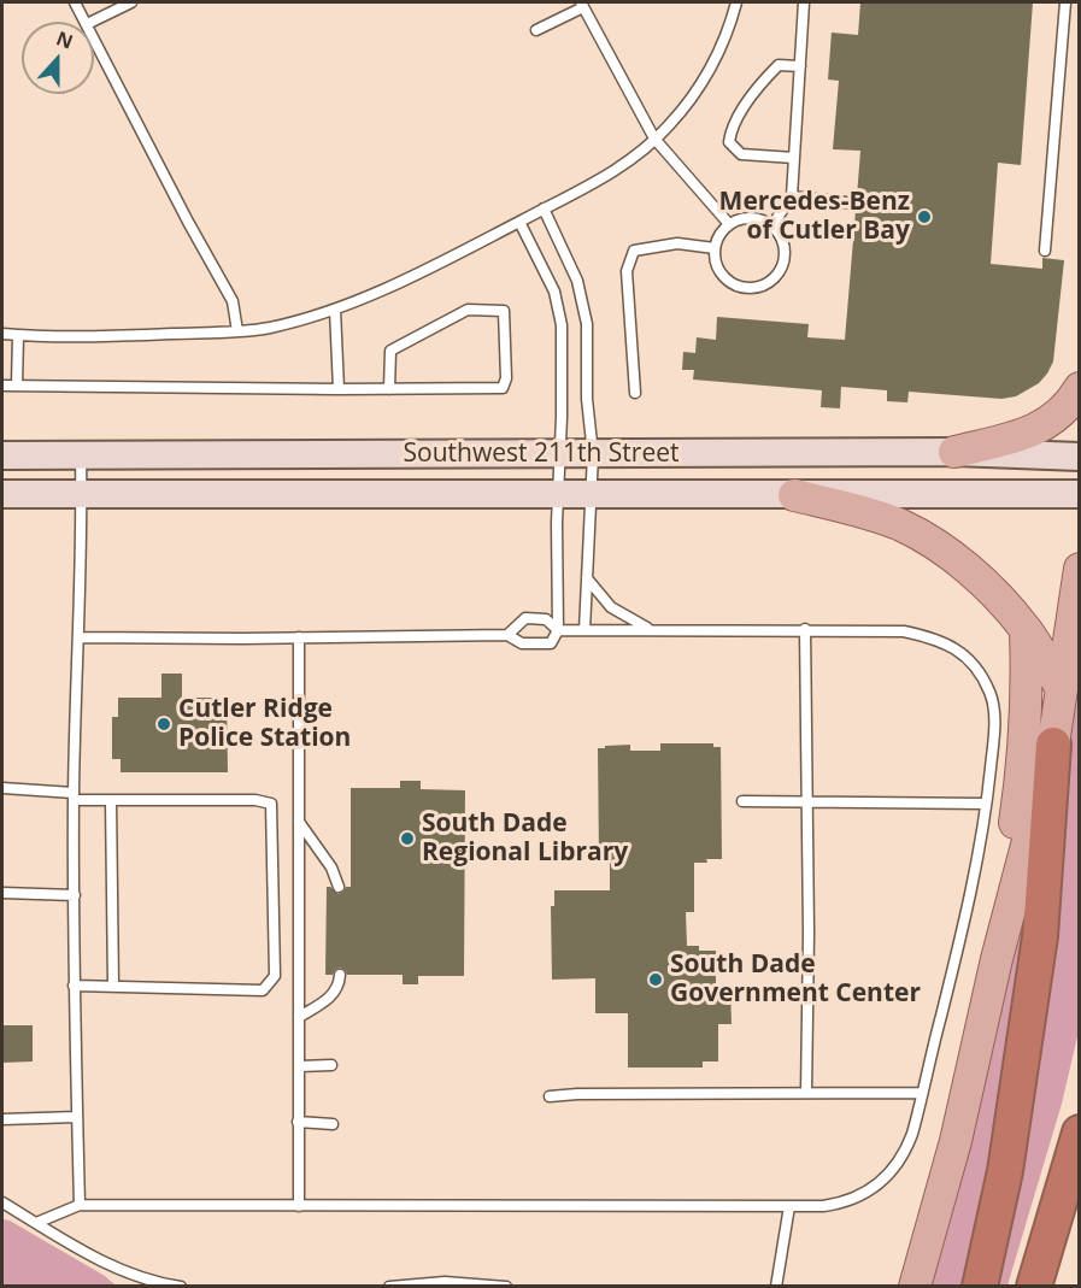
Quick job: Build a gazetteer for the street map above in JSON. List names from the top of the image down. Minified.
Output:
{"streets":{"main road":["Southwest 211th Street"]},"places":["Mercedes-Benz of Cutler Bay","Cutler Ridge Police Station","South Dade Regional Library","South Dade Government Center"],"north":"top"}
